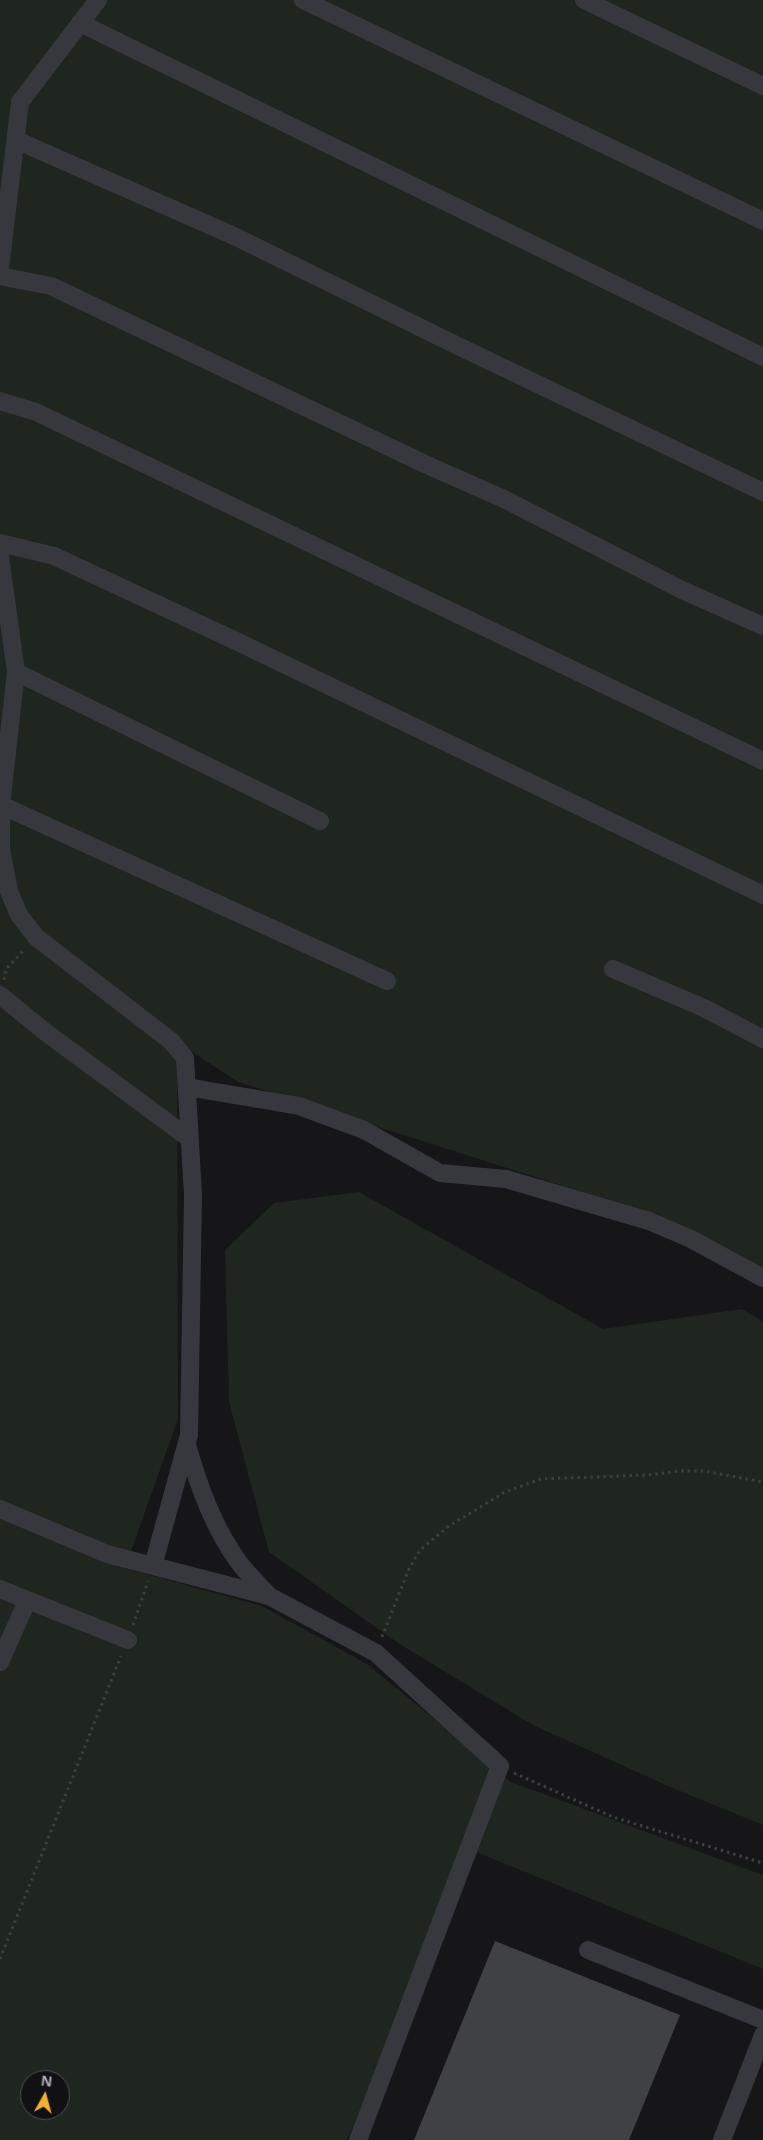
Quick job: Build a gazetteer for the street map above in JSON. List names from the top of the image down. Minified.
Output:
{"north":"top"}
